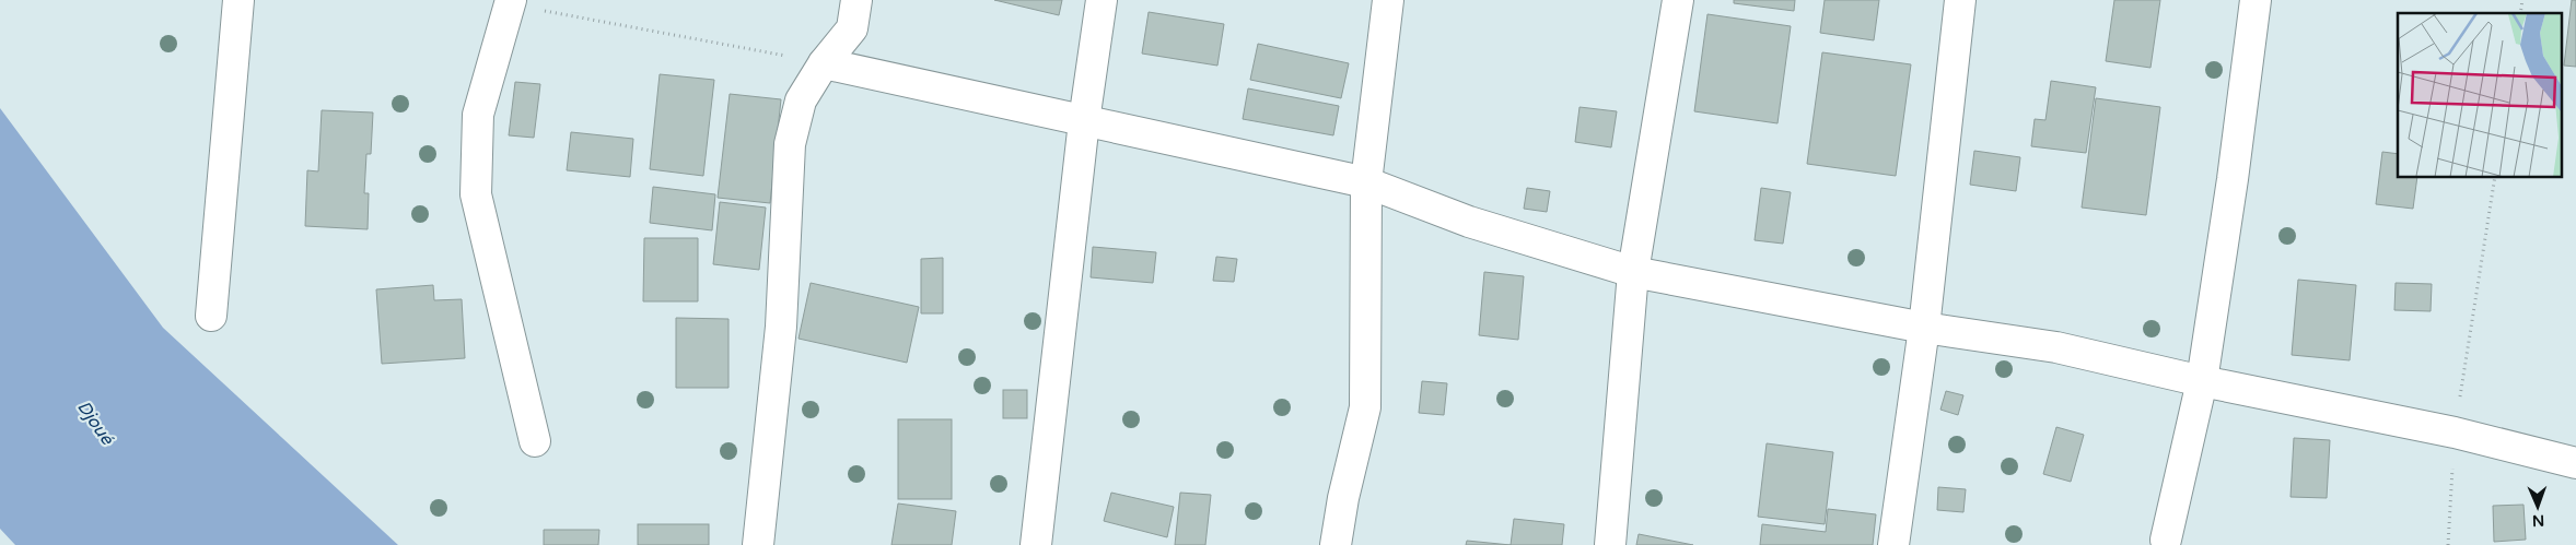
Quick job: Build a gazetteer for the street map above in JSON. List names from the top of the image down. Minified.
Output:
{"water":["Djoué"],"north":"bottom"}
